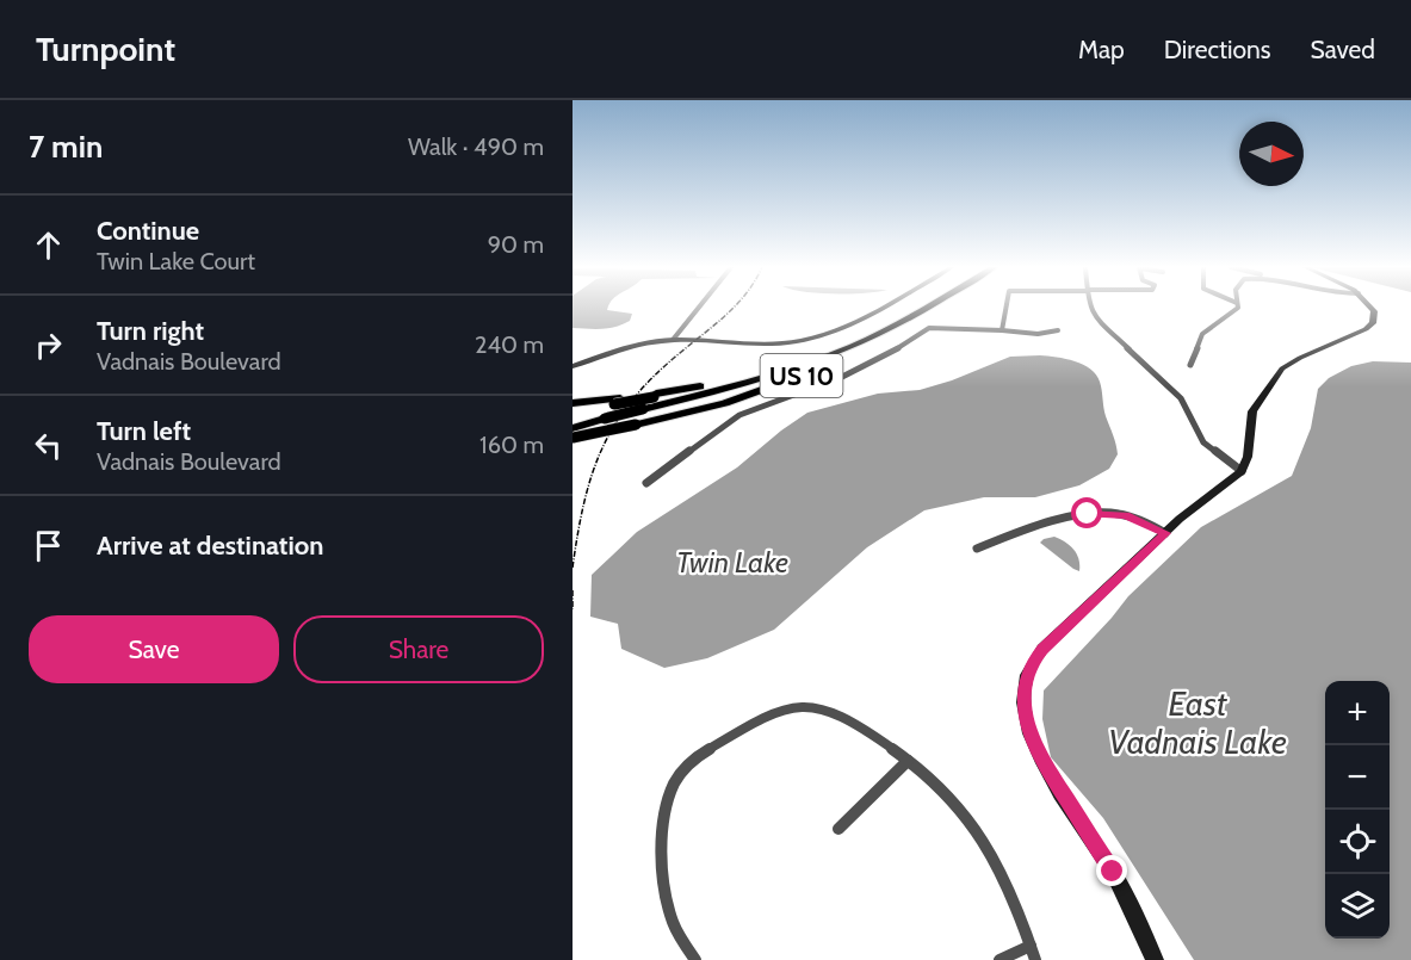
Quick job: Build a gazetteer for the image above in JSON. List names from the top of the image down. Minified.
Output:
{"streets":{"highway":["US 10"]},"water":["Twin Lake","East Vadnais Lake"],"north":"right","page":{"header":"Turnpoint","nav":["Map","Directions","Saved"],"heading":["7 min","Walk · 490 m"],"list":[["Continue","Twin Lake Court","90 m"],["Turn right","Vadnais Boulevard","240 m"],["Turn left","Vadnais Boulevard","160 m"],"Arrive at destination"],"buttons":["Save","Share"],"map_buttons":["+","−"]}}
